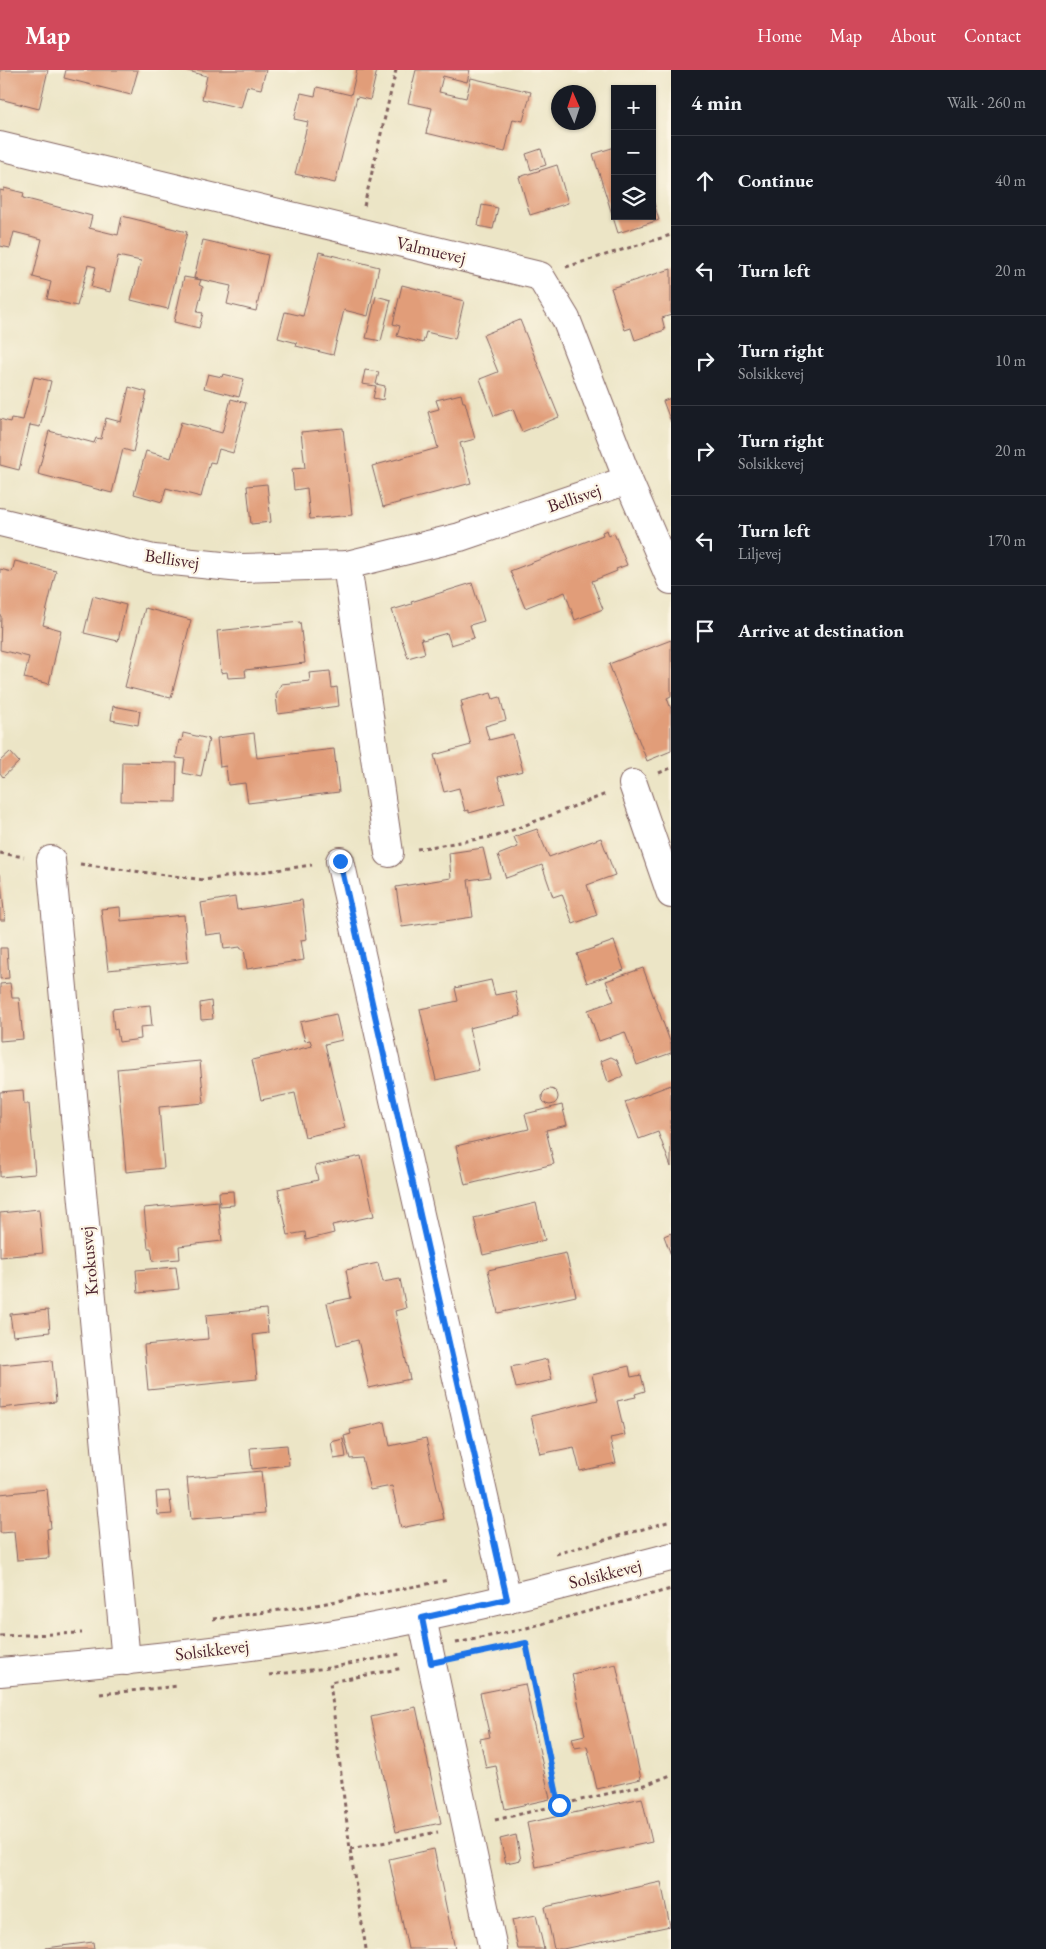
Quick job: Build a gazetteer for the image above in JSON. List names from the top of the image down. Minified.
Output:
{"streets":{"street":["Valmuevej","Bellisvej","Krokusvej","Solsikkevej"]},"crossings":[["Krokusvej","Solsikkevej"]],"north":"top","page":{"header":"Map","nav":["Home","Map","About","Contact"],"heading":["4 min","Walk · 260 m"],"map_buttons":["+","−"],"list":[["Continue","40 m"],["Turn left","20 m"],["Turn right","Solsikkevej","10 m"],["Turn right","Solsikkevej","20 m"],["Turn left","Liljevej","170 m"],"Arrive at destination"]}}
